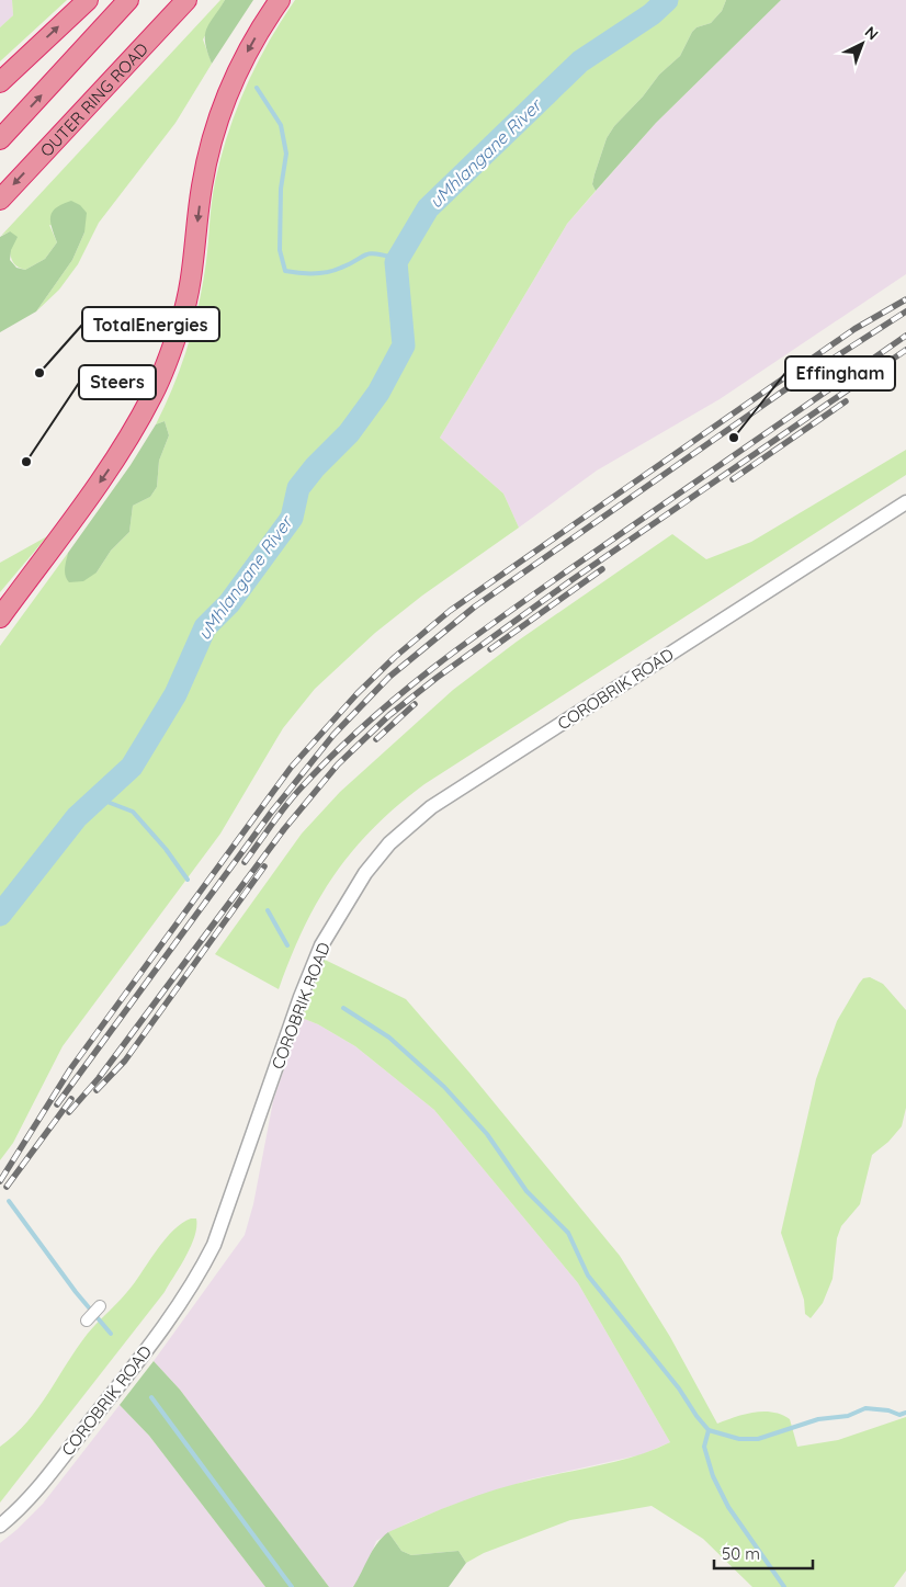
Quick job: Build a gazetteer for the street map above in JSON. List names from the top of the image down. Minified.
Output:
{"streets":{"highway":["OUTER RING ROAD"],"street":["COROBRIK ROAD"]},"water":["uMhlangane River"],"places":["TotalEnergies","Effingham","Steers"],"scale_bar":"50 m","north":"top right"}
